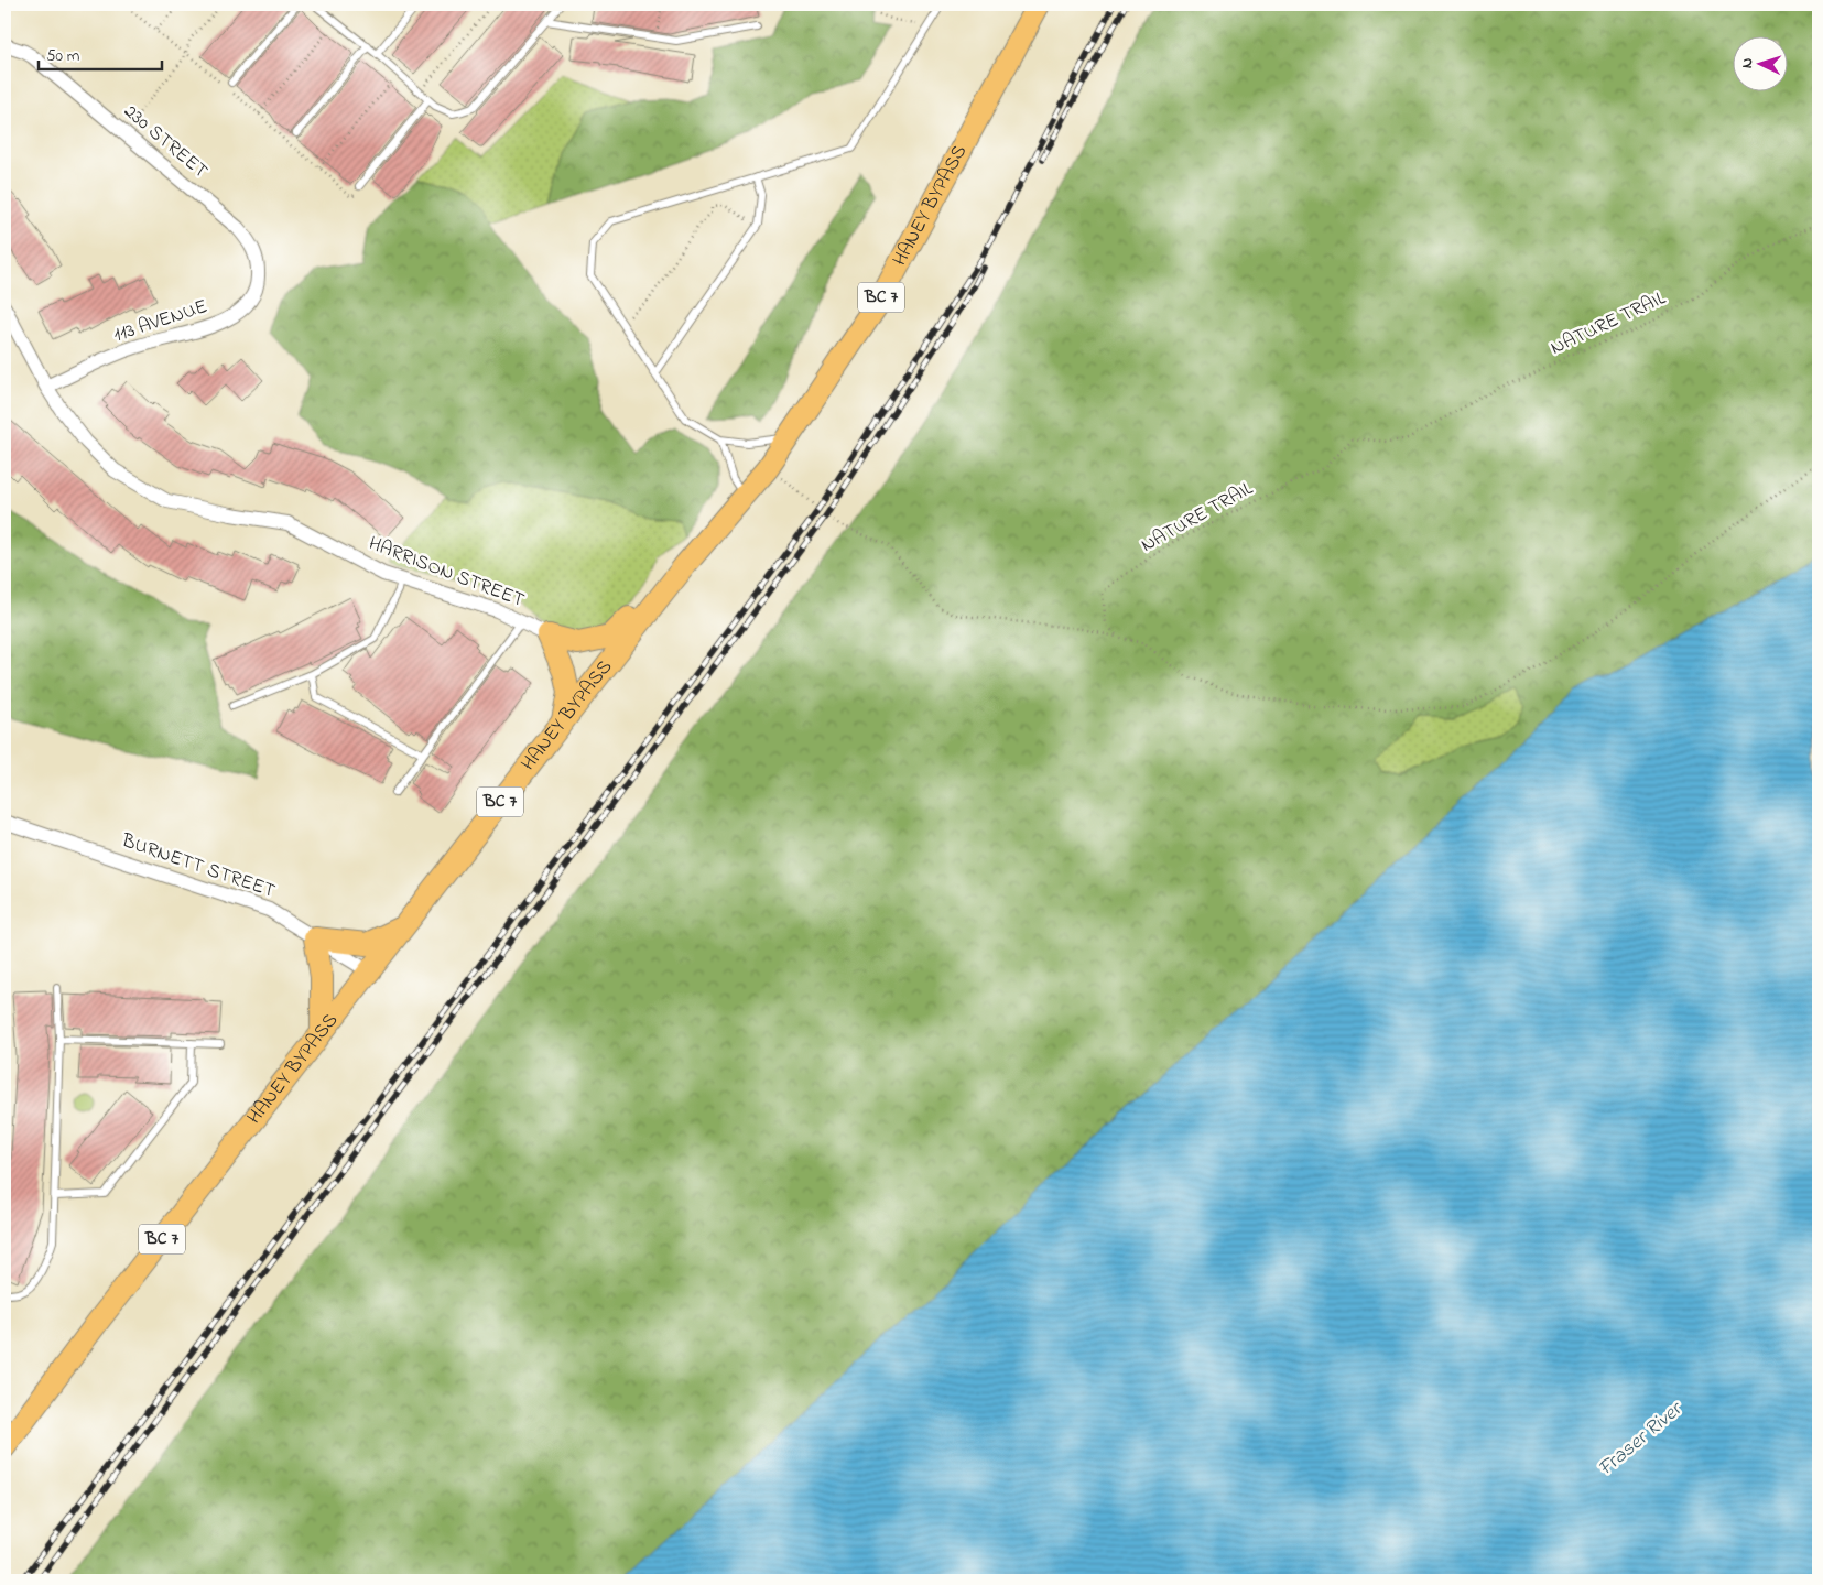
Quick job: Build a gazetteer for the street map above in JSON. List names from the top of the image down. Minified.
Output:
{"streets":{"highway":["HANEY BYPASS","BC 7"],"street":["230 STREET","113 AVENUE","HARRISON STREET","BURNETT STREET"],"path":["NATURE TRAIL"]},"crossings":[["230 STREET","113 AVENUE"],["HANEY BYPASS","BURNETT STREET"],["113 AVENUE","HARRISON STREET"]],"water":["Fraser River"],"scale_bar":"50 m","north":"left"}
